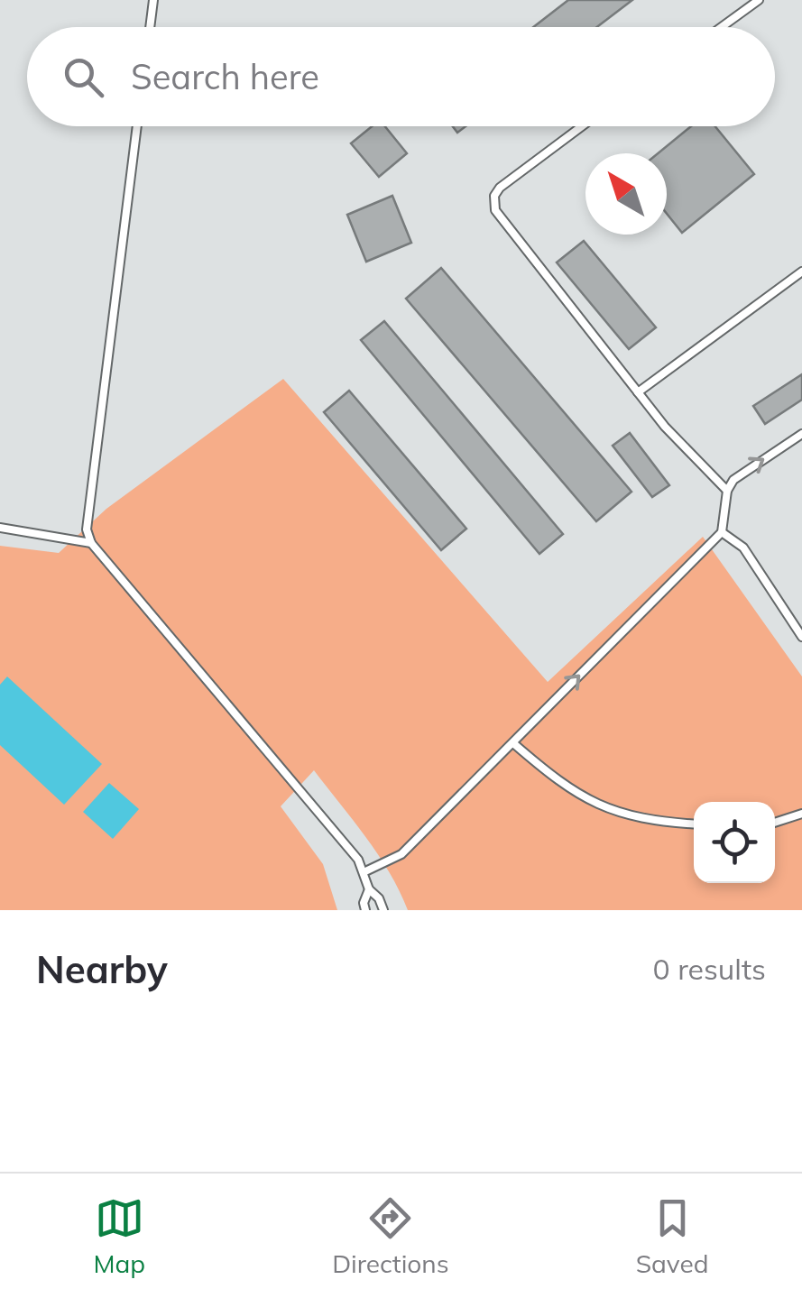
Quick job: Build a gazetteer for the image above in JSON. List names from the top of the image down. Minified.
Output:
{"north":"top left","page":{"search":"Search here","heading":["Nearby","0 results"],"nav":["Map","Directions","Saved"]}}
